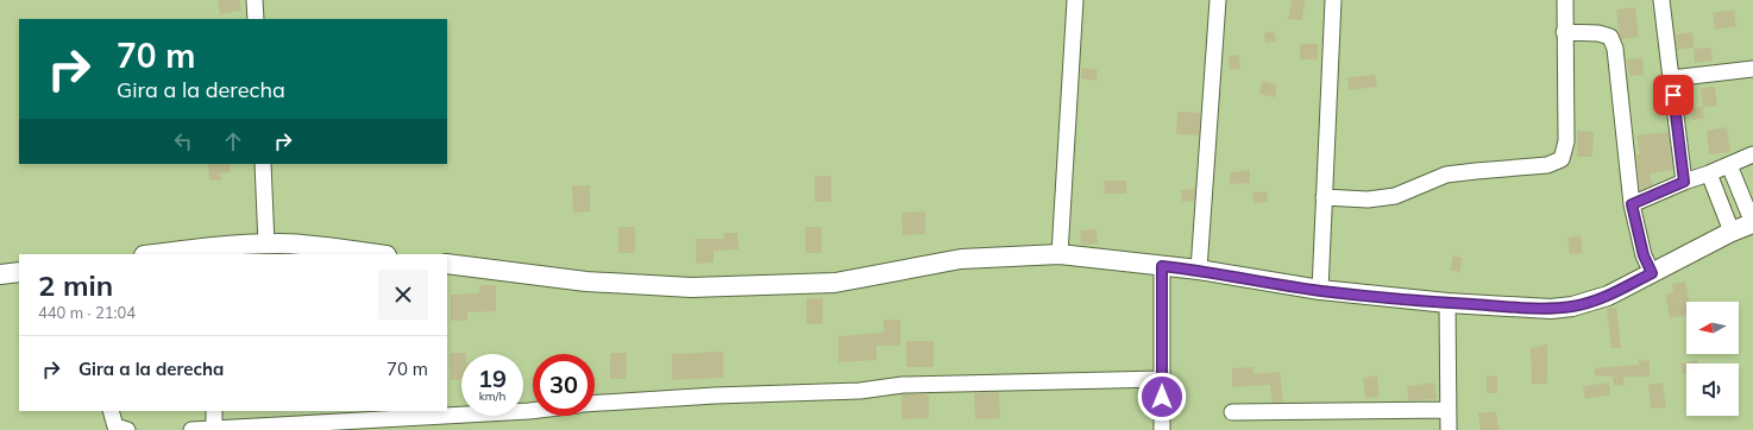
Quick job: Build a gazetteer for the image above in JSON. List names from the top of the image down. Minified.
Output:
{"north":"left","page":{"turn":["70 m","Gira a la derecha"],"heading":["2 min","440 m · 21:04"],"list":[{"name":"Gira a la derecha","value":"70 m"}],"speed":"19 km/h","limit":"30"}}
